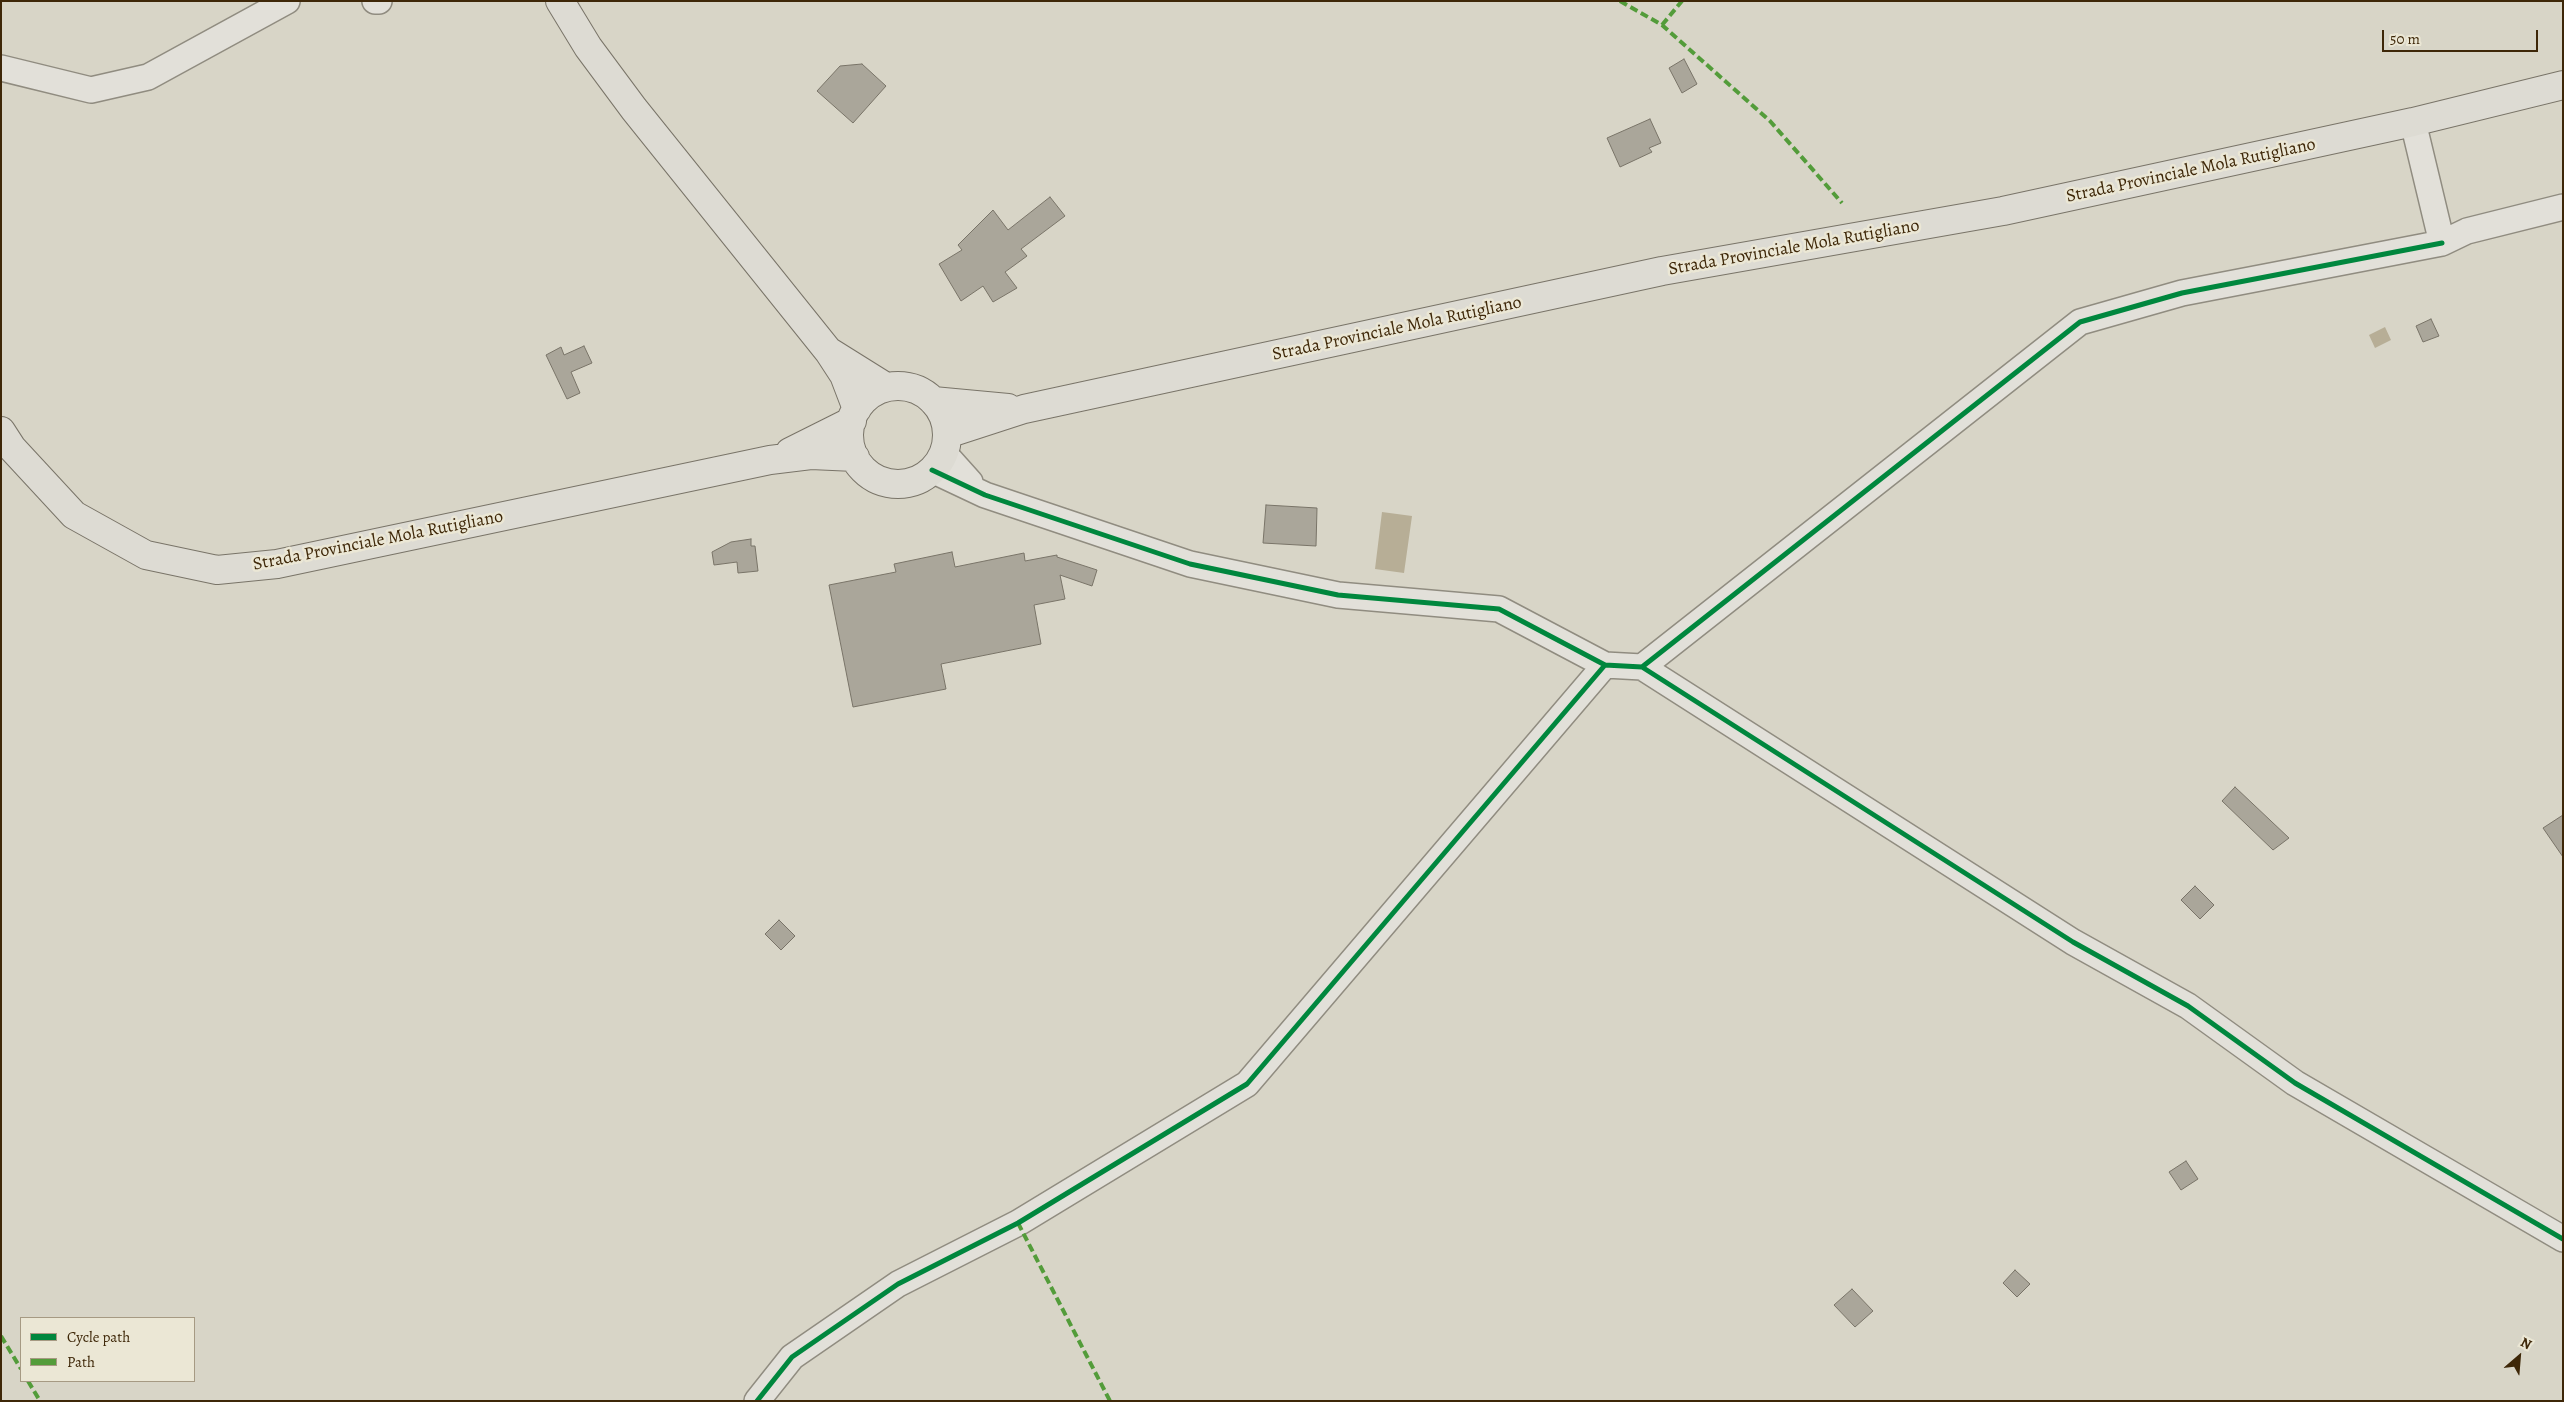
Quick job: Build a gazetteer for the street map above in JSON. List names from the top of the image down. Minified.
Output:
{"streets":{"main road":["Strada Provinciale Mola Rutigliano"]},"legend":["Cycle path","Path"],"scale_bar":"50 m","north":"top right"}
